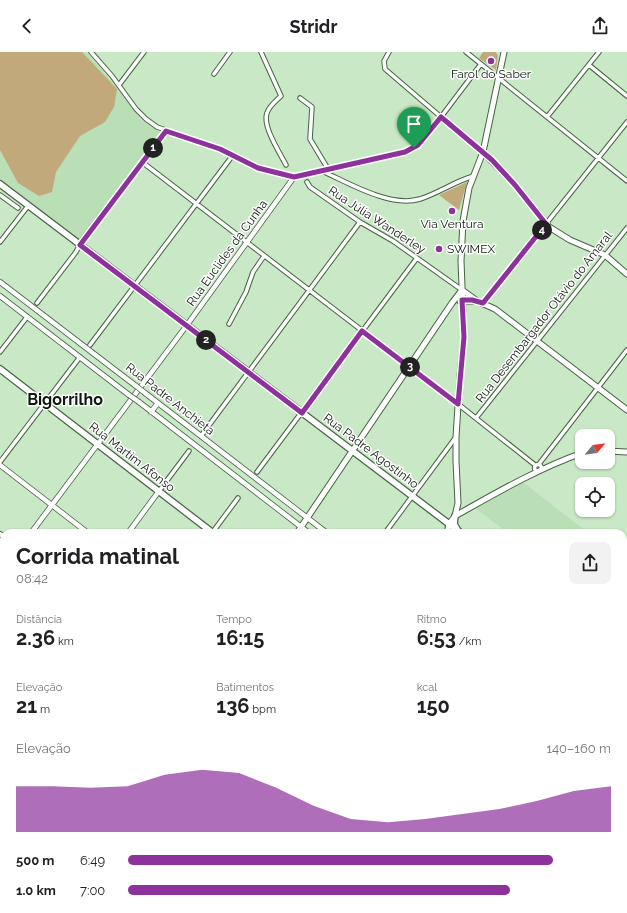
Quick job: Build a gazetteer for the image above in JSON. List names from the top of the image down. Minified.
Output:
{"streets":{"main road":["Rua Júlia Wanderley","Rua Padre Agostinho","Rua Martim Afonso"],"street":["Rua Euclides da Cunha","Rua Desembargador Otávio do Amaral","Rua Padre Anchieta"]},"crossings":[["Rua Júlia Wanderley","Rua Desembargador Otávio do Amaral"],["Rua Euclides da Cunha","Rua Padre Agostinho"],["Rua Euclides da Cunha","Rua Martim Afonso"]],"districts":["Bigorrilho"],"places":["Farol do Saber","Via Ventura","SWIMEX"],"north":"top right","page":{"header":"Stridr","pins":["1","4","2","3"],"heading":["Corrida matinal","08:42"],"stats":[["Distância","2.36 km"],["Tempo","16:15"],["Ritmo","6:53 /km"],["Elevação","21 m"],["Batimentos","136 bpm"],["kcal","150"]],"chart":["Elevação","140–160 m"],"list":[{"name":"500 m","note":"6:49"},{"name":"1.0 km","note":"7:00"}]}}
